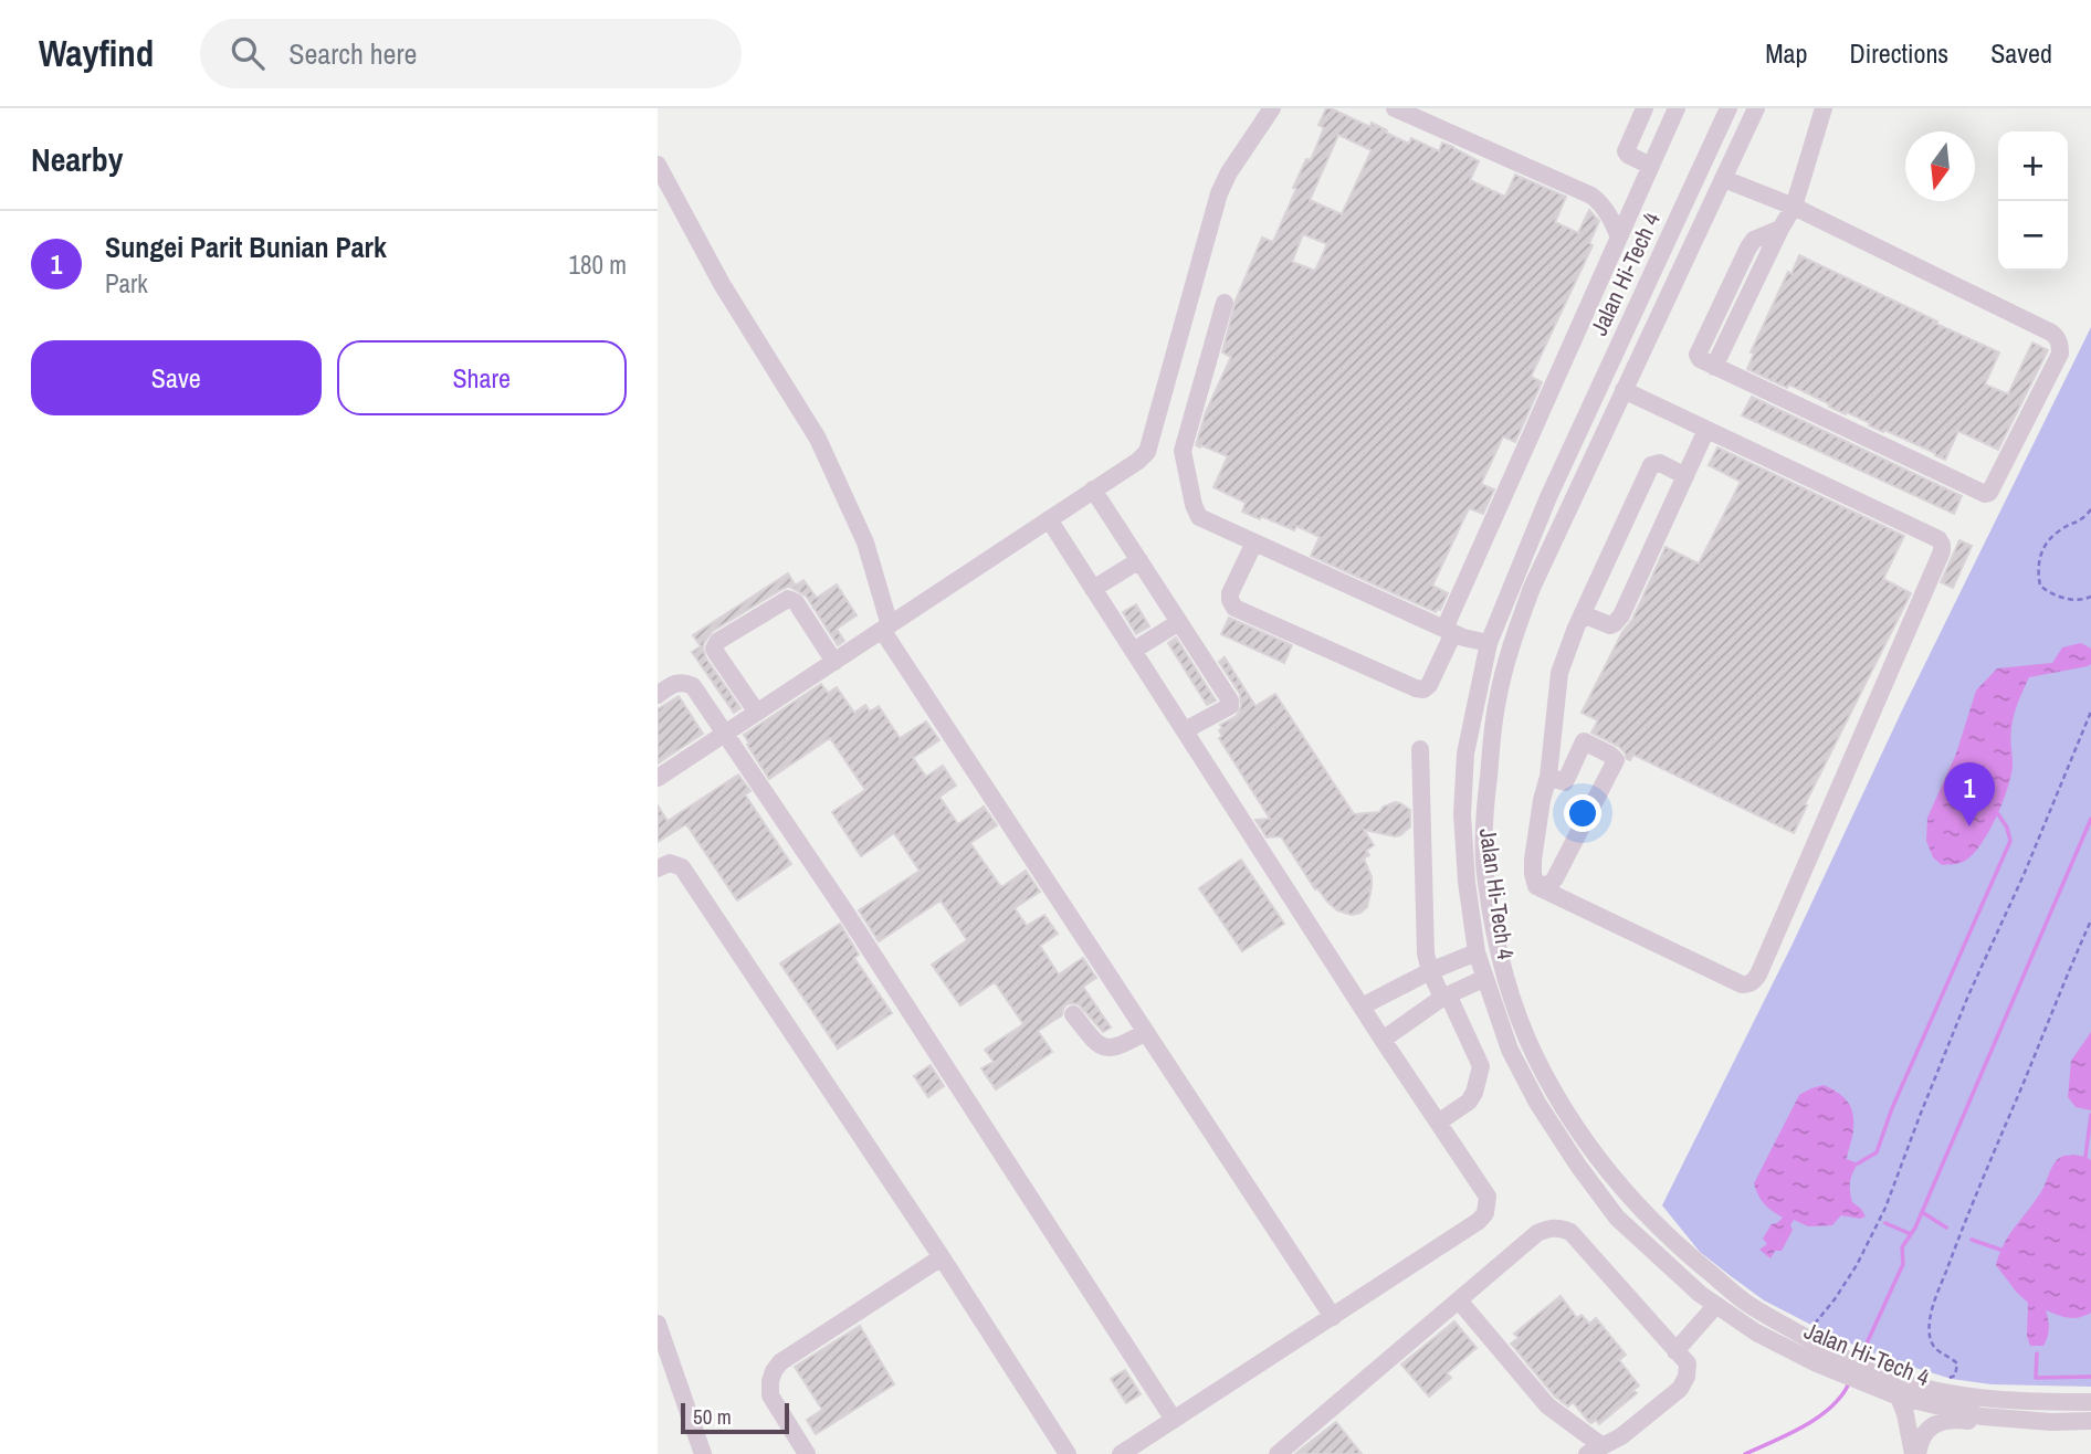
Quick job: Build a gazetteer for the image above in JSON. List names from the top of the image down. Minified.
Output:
{"streets":{"street":["Jalan Hi-Tech 4"]},"scale_bar":"50 m","north":"bottom","page":{"header":"Wayfind","search":"Search here","nav":["Map","Directions","Saved"],"heading":"Nearby","map_buttons":["+","−"],"list":[{"mark":"1","name":"Sungei Parit Bunian Park","note":"Park","value":"180 m"}],"buttons":["Save","Share"],"pins":"1","scale":"50 m"}}
